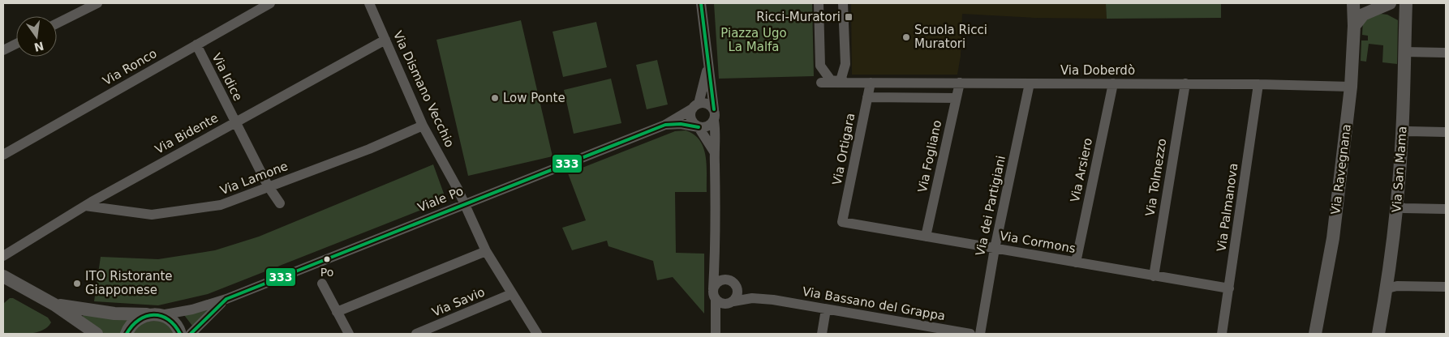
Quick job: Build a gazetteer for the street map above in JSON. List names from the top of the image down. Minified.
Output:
{"streets":{"street":["Via Ronco","Via Doberdò","Via Idice","Via Dismano Vecchio","Via Bidente","Via Ortigara","Via Fogliano","Via Ravegnana","Via San Mama","Via Arsiero","Via Tolmezzo","Via Lamone","Viale Po","Via dei Partigiani","Via Palmanova","Via Cormons","Via Savio","Via Bassano del Grappa"]},"crossings":[["Via Ronco","Via Idice"],["Via Doberdò","Via Ortigara"],["Via Doberdò","Via Fogliano"],["Via Doberdò","Via Ravegnana"],["Via Doberdò","Via Arsiero"],["Via Doberdò","Via Tolmezzo"],["Via Doberdò","Via dei Partigiani"],["Via Doberdò","Via Palmanova"],["Via Idice","Via Bidente"],["Via Idice","Via Lamone"],["Via Dismano Vecchio","Via Bidente"],["Via Dismano Vecchio","Via Lamone"],["Via Dismano Vecchio","Viale Po"],["Via Dismano Vecchio","Via Savio"],["Via Bidente","Via Lamone"],["Via Ortigara","Via Cormons"],["Via Fogliano","Via Cormons"],["Via Arsiero","Via Cormons"],["Via Tolmezzo","Via Cormons"],["Via dei Partigiani","Via Cormons"],["Via Palmanova","Via Cormons"]],"parks":["Piazza Ugo La Malfa"],"places":{"transit":["Ricci-Muratori"],"other":["Scuola Ricci Muratori","Low Ponte","Po","ITO Ristorante Giapponese"]},"lines":["transit line 333"],"north":"bottom"}
